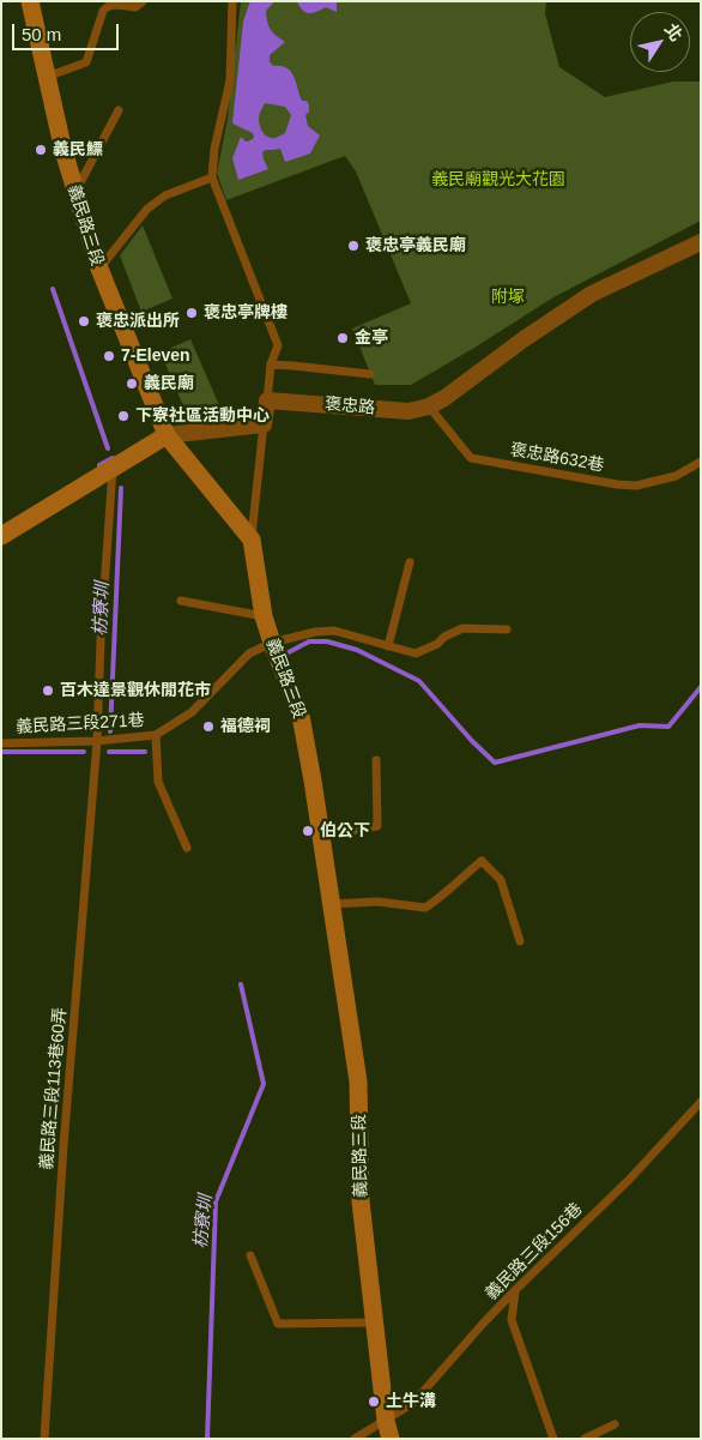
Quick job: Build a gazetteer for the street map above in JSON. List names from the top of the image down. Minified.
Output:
{"streets":{"street":["義民路三段","褒忠路"],"lane":["褒忠路632巷","義民路三段271巷","義民路三段113巷60弄","義民路三段156巷"]},"crossings":[["義民路三段","義民路三段271巷"],["義民路三段","義民路三段156巷"],["褒忠路","褒忠路632巷"],["義民路三段271巷","義民路三段113巷60弄"]],"water":["枋寮圳"],"parks":["義民廟觀光大花園","附塚"],"places":["義民鰾","褒忠亭義民廟","褒忠亭牌樓","褒忠派出所","金亭","7-Eleven","義民廟","下寮社區活動中心","百木達景觀休閒花市","福德祠","伯公下","土牛溝"],"scale_bar":"50 m","north":"top right"}
